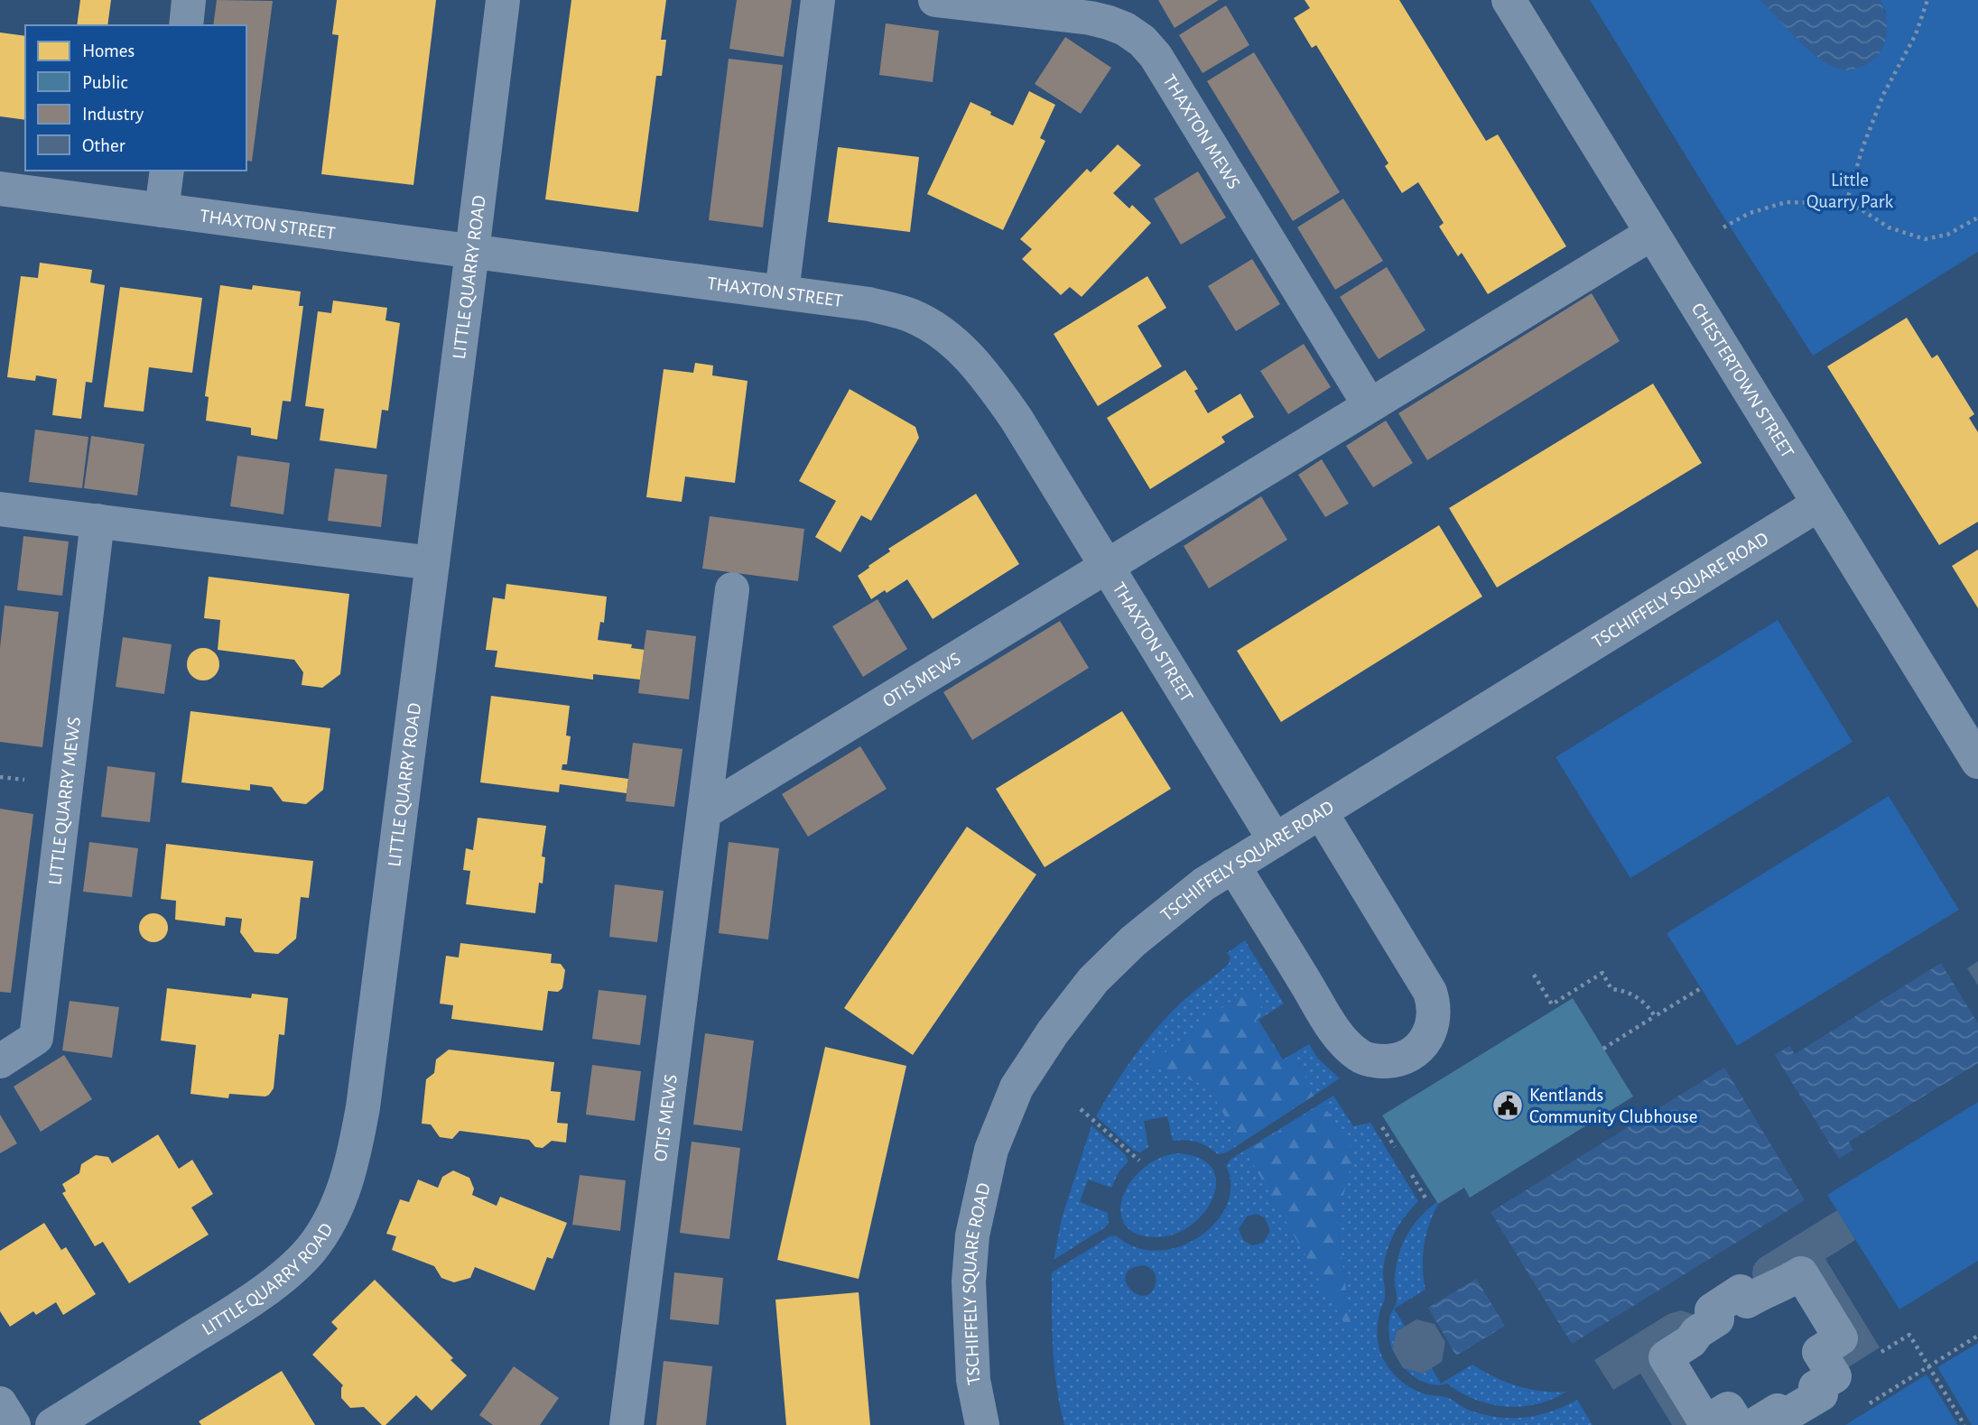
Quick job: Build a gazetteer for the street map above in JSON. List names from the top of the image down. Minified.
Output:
{"streets":{"street":["THAXTON MEWS","THAXTON STREET","LITTLE QUARRY ROAD","CHESTERTOWN STREET","TSCHIFFELY SQUARE ROAD","OTIS MEWS","LITTLE QUARRY MEWS"]},"crossings":[["THAXTON STREET","LITTLE QUARRY ROAD"],["THAXTON STREET","TSCHIFFELY SQUARE ROAD"],["THAXTON STREET","OTIS MEWS"],["CHESTERTOWN STREET","TSCHIFFELY SQUARE ROAD"]],"parks":["Little Quarry Park"],"places":{"public building":["Kentlands Community Clubhouse"]},"legend":["Homes","Public","Industry","Other"]}
